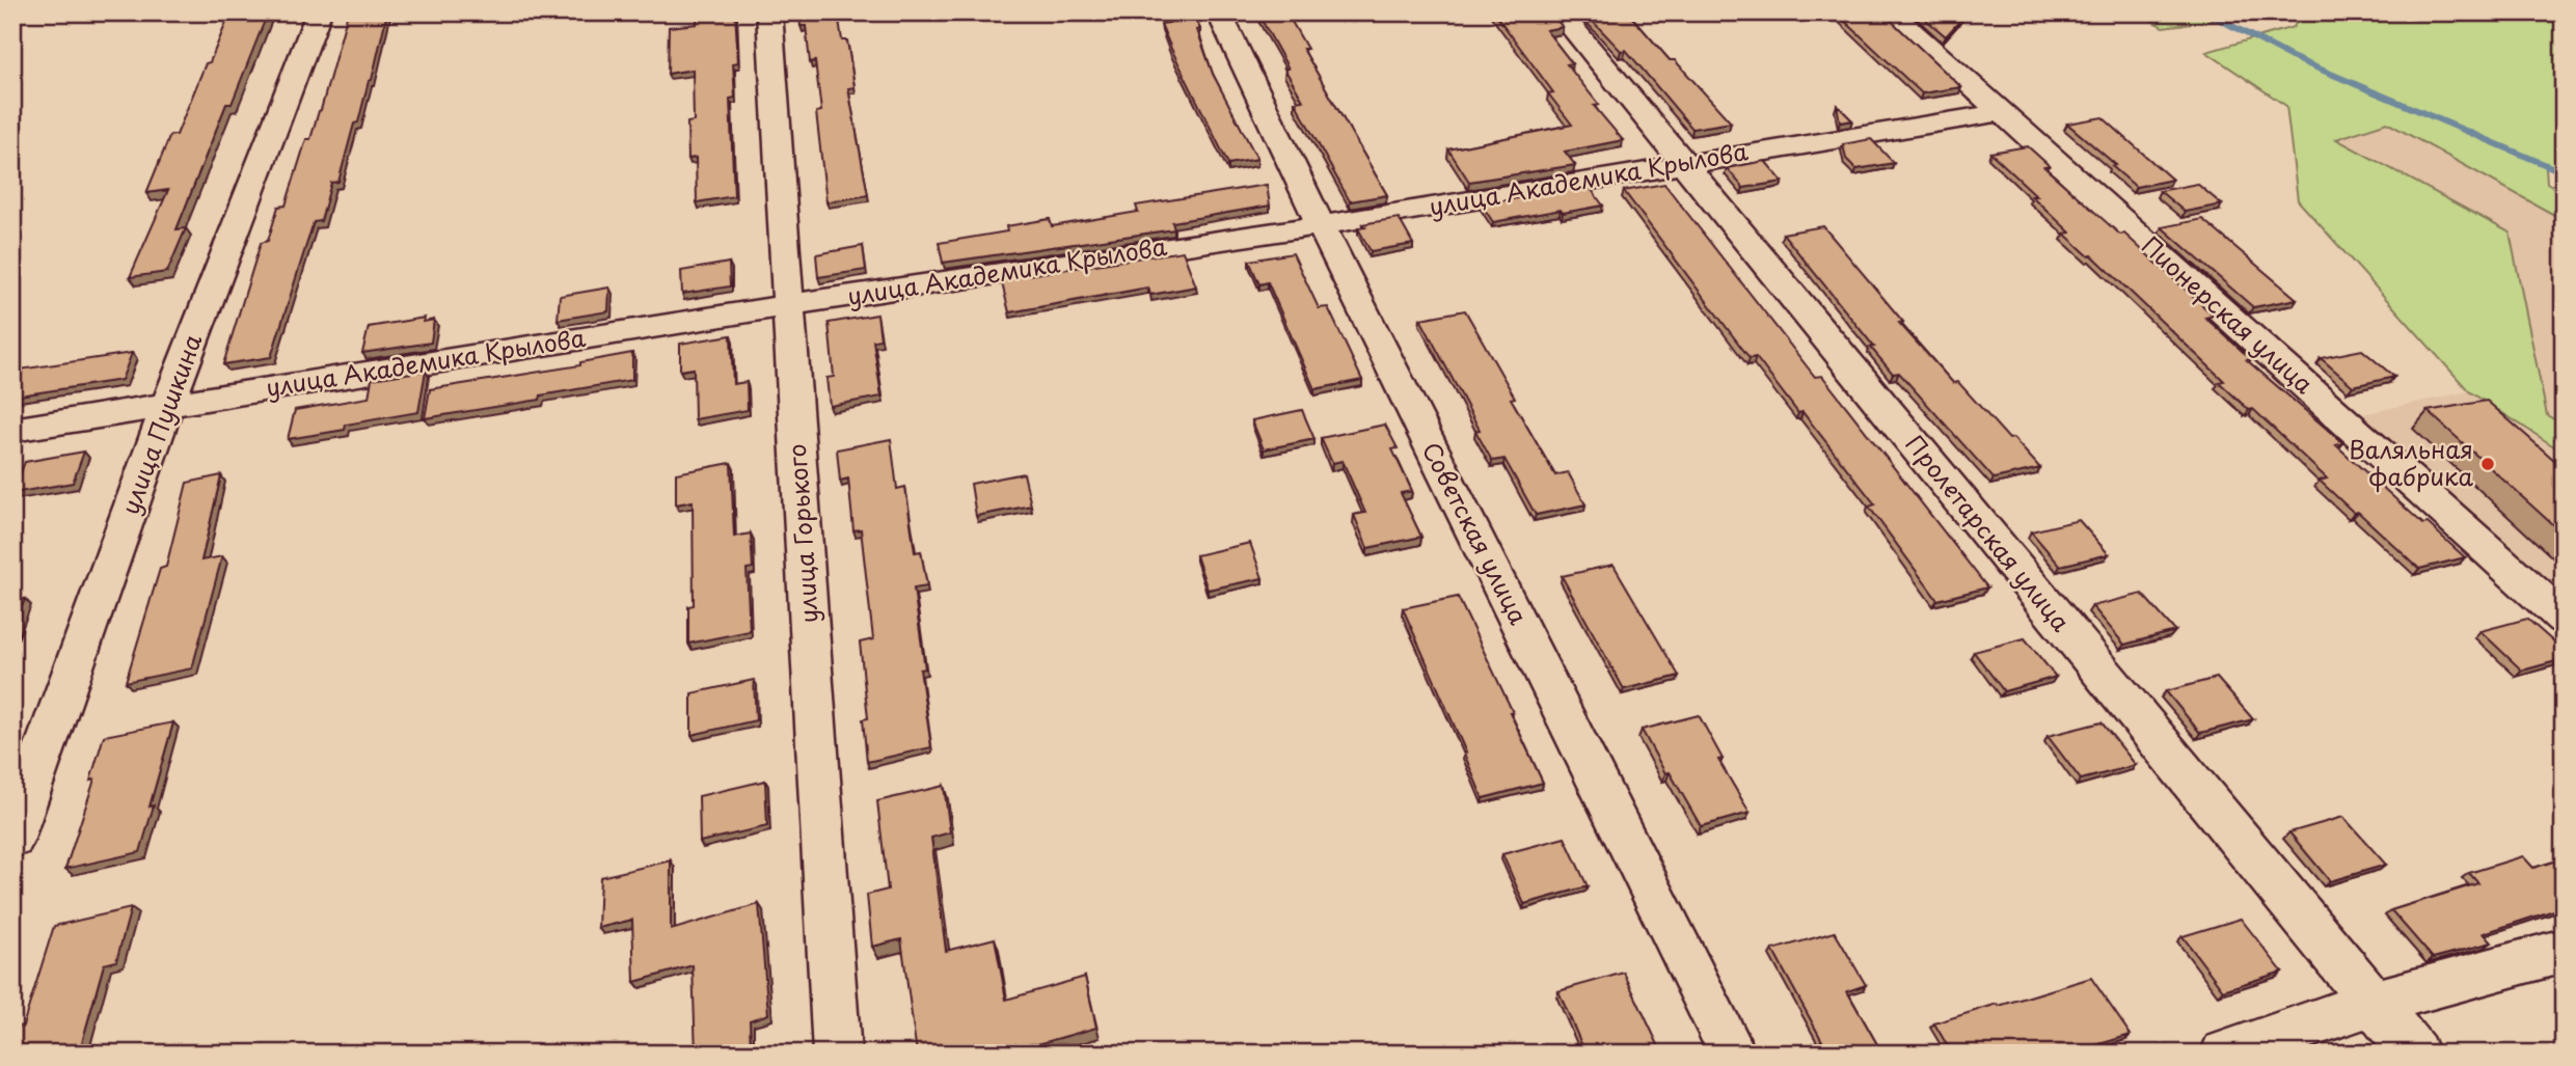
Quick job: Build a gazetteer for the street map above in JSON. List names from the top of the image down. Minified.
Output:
{"streets":{"street":["улица Академика Крылова","Пионерская улица","улица Пушкина","улица Горького","Советская улица","Пролетарская улица"]},"crossings":[["улица Академика Крылова","Пионерская улица"],["улица Академика Крылова","улица Пушкина"],["улица Академика Крылова","улица Горького"],["улица Академика Крылова","Советская улица"],["улица Академика Крылова","Пролетарская улица"]],"places":["Валяльная фабрика"]}
